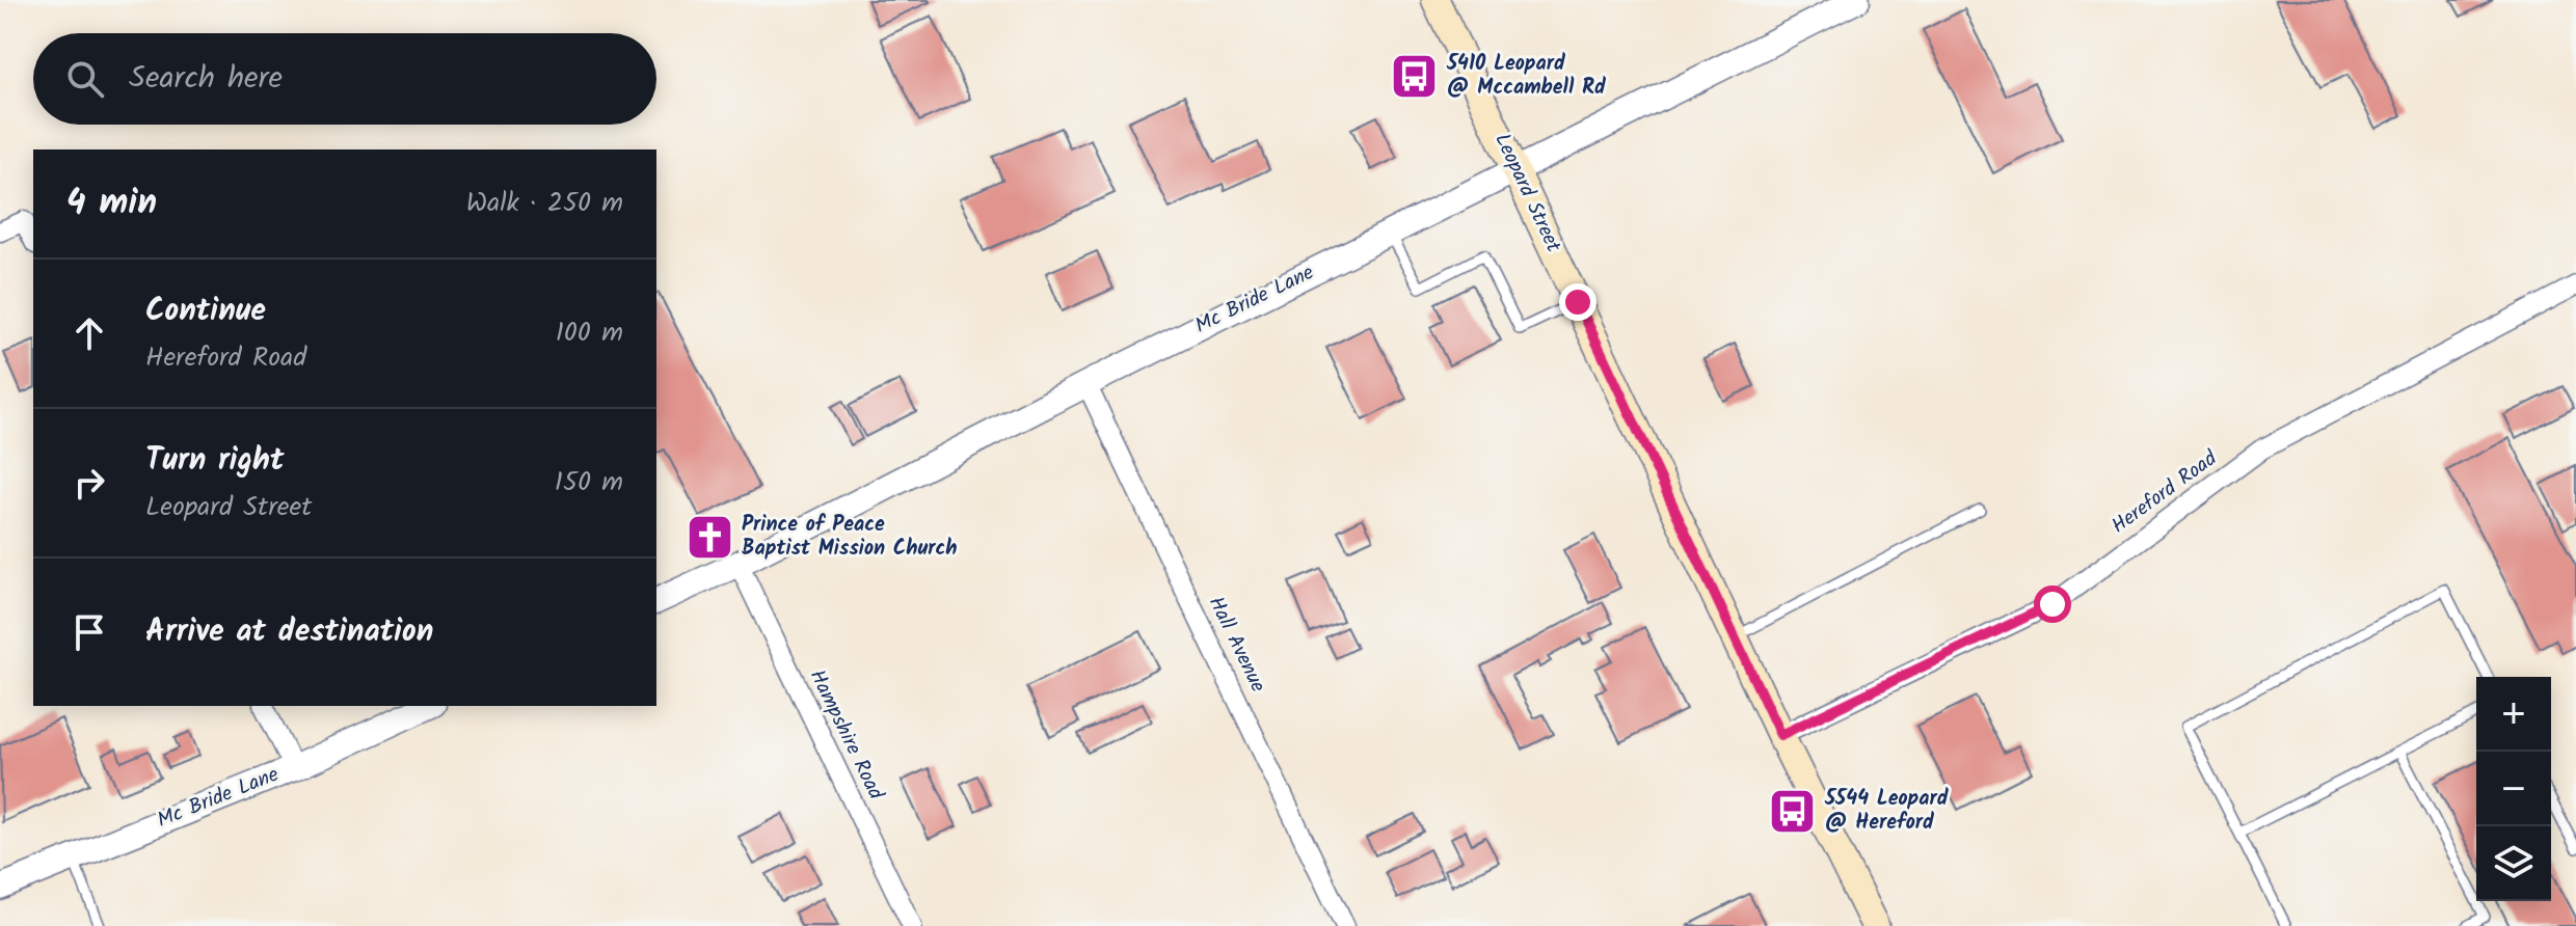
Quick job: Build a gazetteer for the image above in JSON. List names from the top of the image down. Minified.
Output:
{"streets":{"main road":["Leopard Street"],"street":["Mc Bride Lane","Hereford Road","Hall Avenue","Hampshire Road"]},"crossings":[["Leopard Street","Mc Bride Lane"],["Leopard Street","Hereford Road"],["Mc Bride Lane","Hall Avenue"],["Mc Bride Lane","Hampshire Road"]],"places":{"bus stop":["5410 Leopard @ Mccambell Rd","5544 Leopard @ Hereford"],"church":["Prince of Peace Baptist Mission Church"]},"page":{"search":"Search here","heading":["4 min","Walk · 250 m"],"list":[["Continue","Hereford Road","100 m"],["Turn right","Leopard Street","150 m"],"Arrive at destination"],"map_buttons":["+","−"]}}
